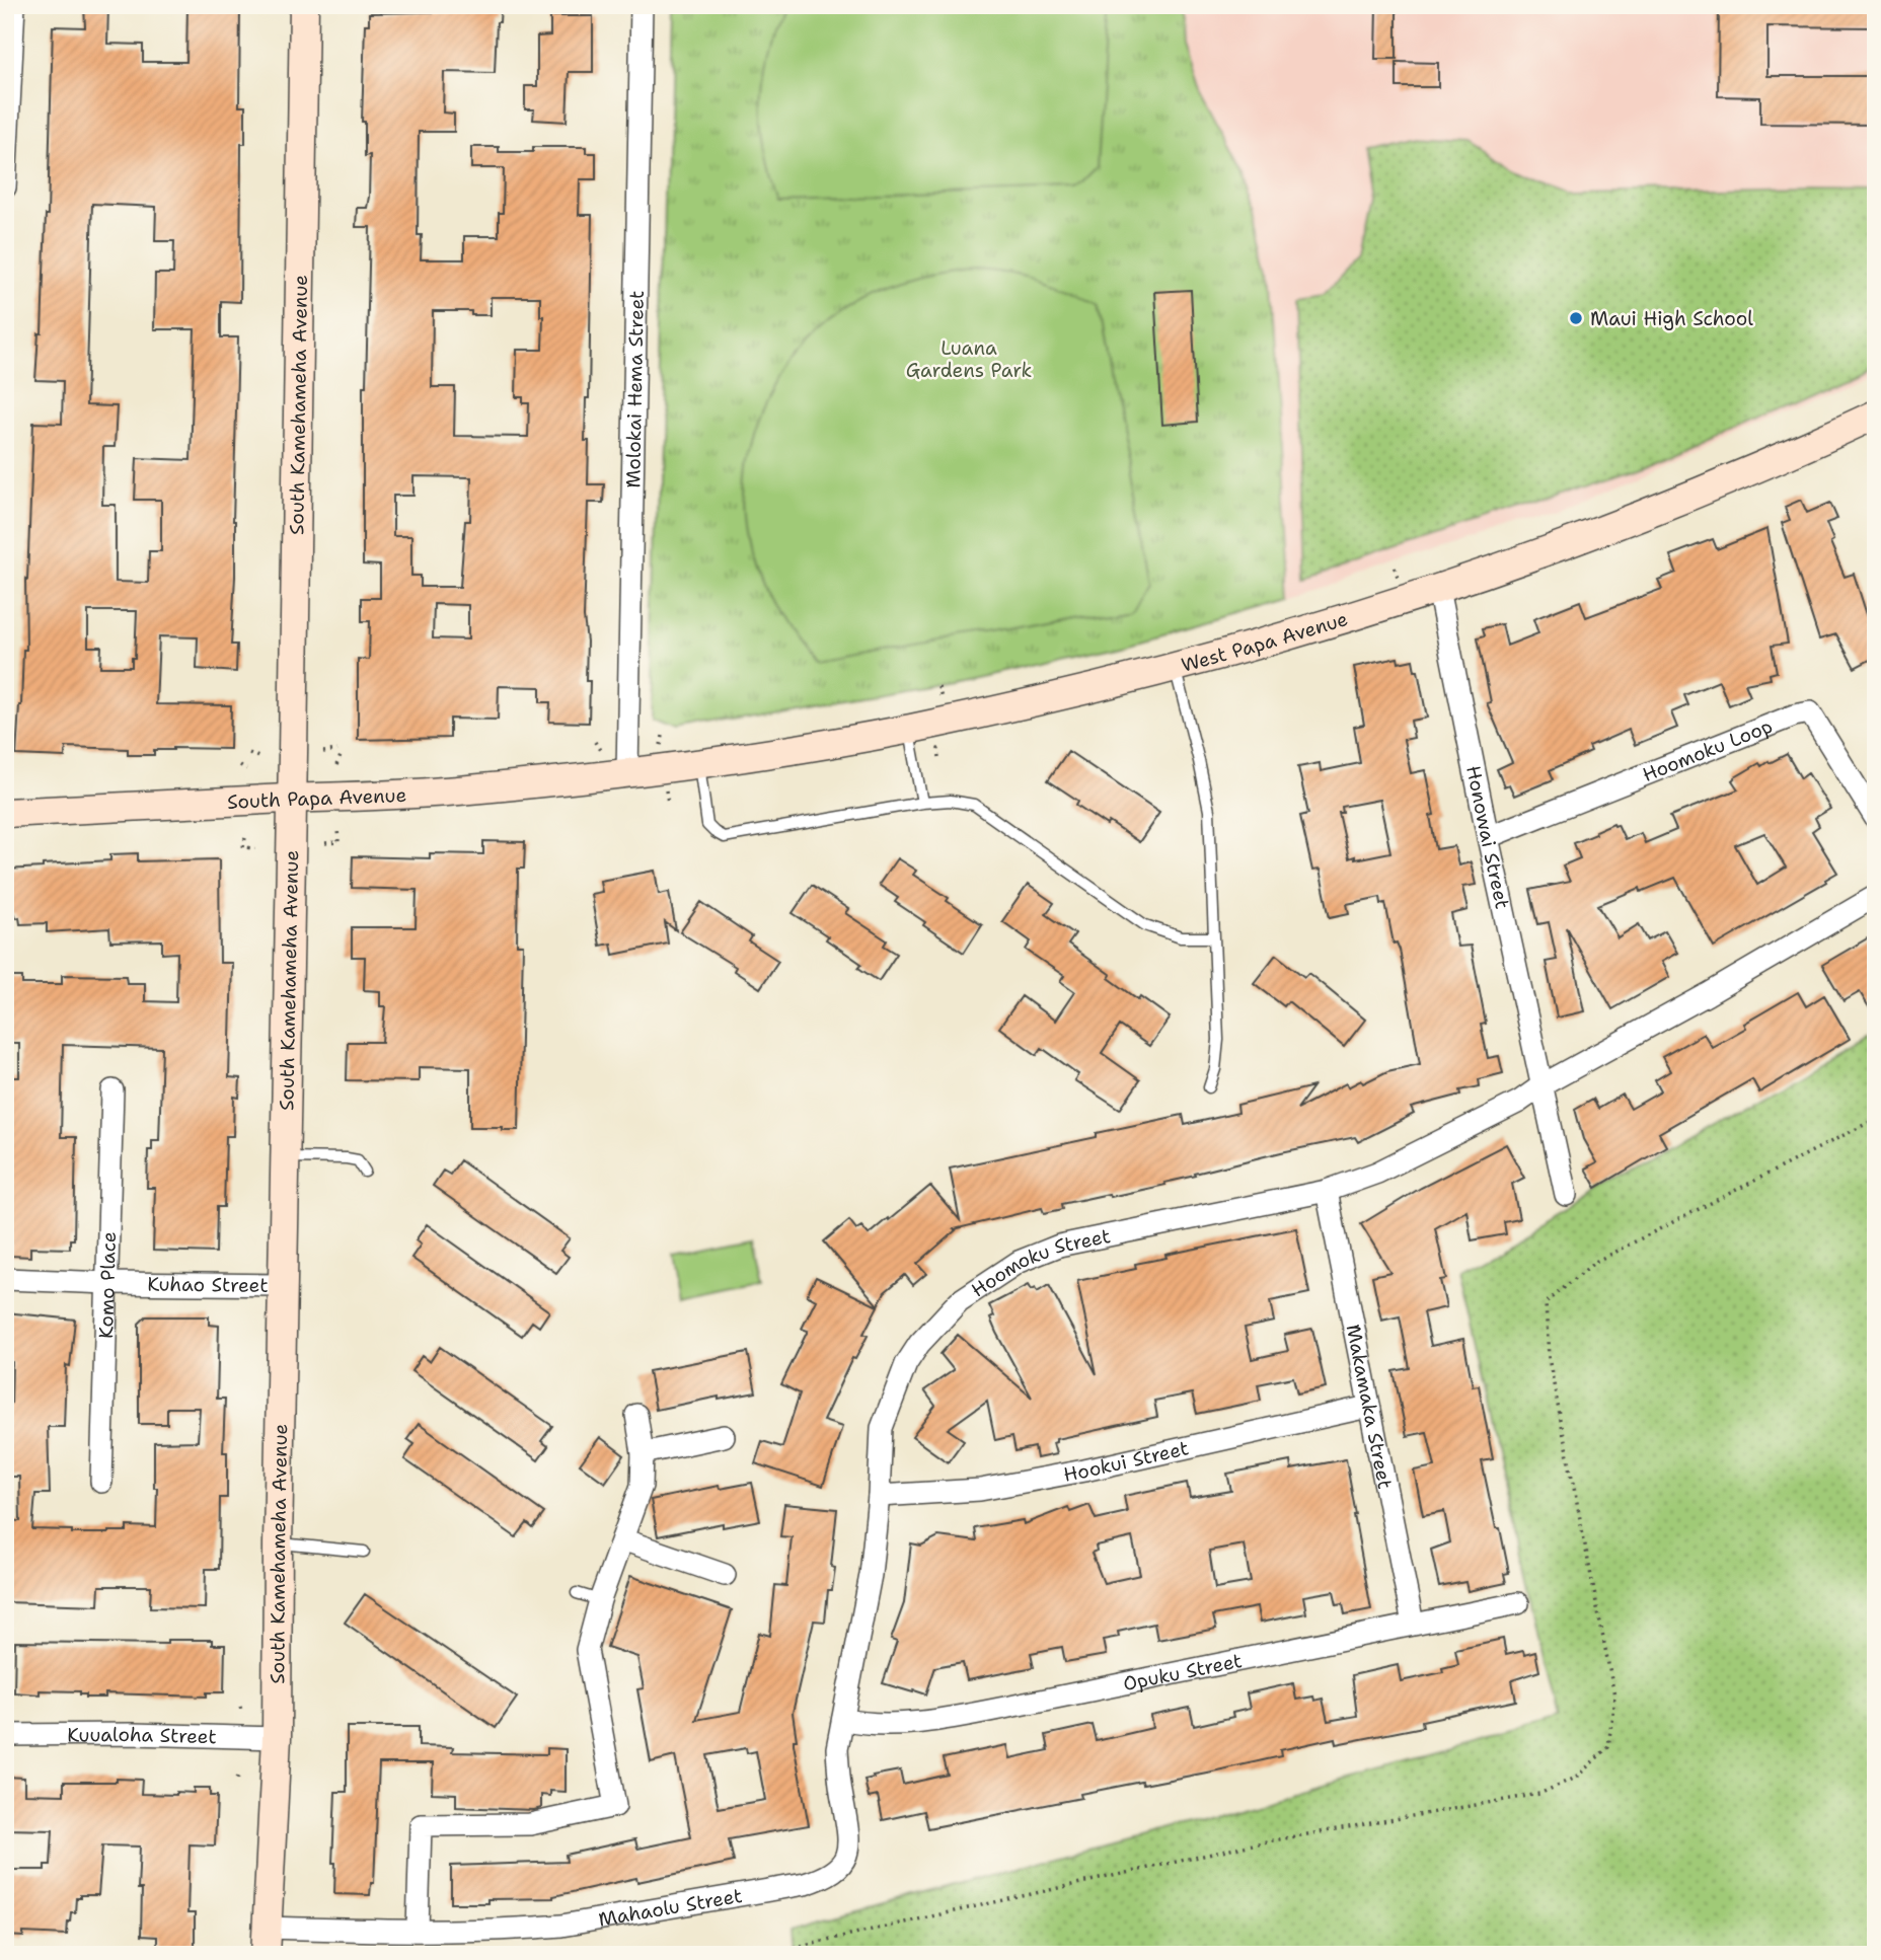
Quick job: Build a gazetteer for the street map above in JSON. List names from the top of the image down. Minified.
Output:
{"streets":{"street":["Molokai Hema Street","South Kamehameha Avenue","West Papa Avenue","Hoomoku Loop","South Papa Avenue","Honowai Street","Hoomoku Street","Kuhao Street","Komo Place","Makamaka Street","Hookui Street","Opuku Street","Kuualoha Street","Mahaolu Street"]},"crossings":[["Molokai Hema Street","West Papa Avenue"],["Molokai Hema Street","South Papa Avenue"],["South Kamehameha Avenue","South Papa Avenue"],["South Kamehameha Avenue","Kuhao Street"],["South Kamehameha Avenue","Kuualoha Street"],["South Kamehameha Avenue","Mahaolu Street"],["West Papa Avenue","South Papa Avenue"],["West Papa Avenue","Honowai Street"],["Hoomoku Loop","Honowai Street"],["Honowai Street","Hoomoku Street"],["Hoomoku Street","Makamaka Street"],["Hoomoku Street","Hookui Street"],["Hoomoku Street","Opuku Street"],["Hoomoku Street","Mahaolu Street"],["Kuhao Street","Komo Place"],["Makamaka Street","Hookui Street"],["Makamaka Street","Opuku Street"],["Opuku Street","Mahaolu Street"]],"parks":["Luana Gardens Park"],"places":["Maui High School"]}
